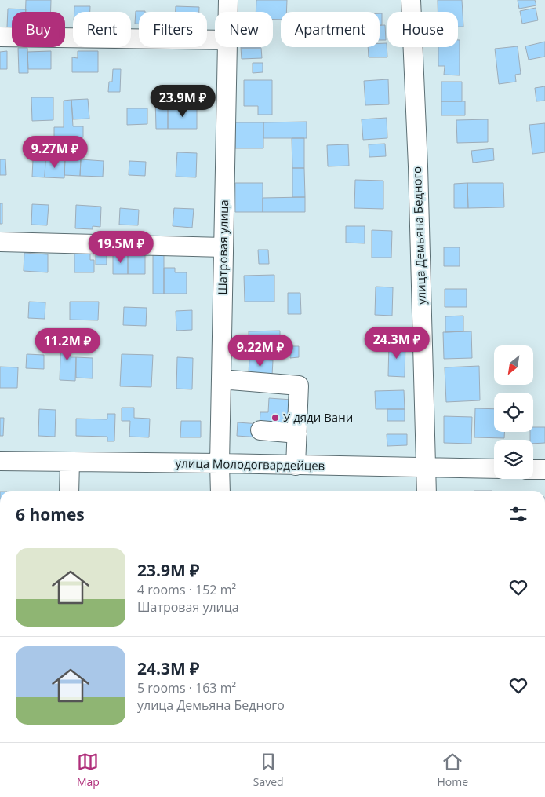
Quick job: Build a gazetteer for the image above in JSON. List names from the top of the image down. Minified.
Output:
{"streets":{"street":["улица Демьяна Бедного","Шатровая улица","улица Молодогвардейцев"]},"crossings":[["улица Демьяна Бедного","улица Молодогвардейцев"],["Шатровая улица","улица Молодогвардейцев"]],"places":["У дяди Вани"],"north":"bottom left","page":{"chip":["Buy","Rent","Filters","New","Apartment","House"],"price":["23.9M ₽","9.27M ₽","19.5M ₽","24.3M ₽","11.2M ₽","9.22M ₽"],"heading":"6 homes","list":[{"name":"23.9M ₽","note":"4 rooms · 152 m² · Шатровая улица"},{"name":"24.3M ₽","note":"5 rooms · 163 m² · улица Демьяна Бедного"}],"tabs":["Map","Saved","Home"]}}
